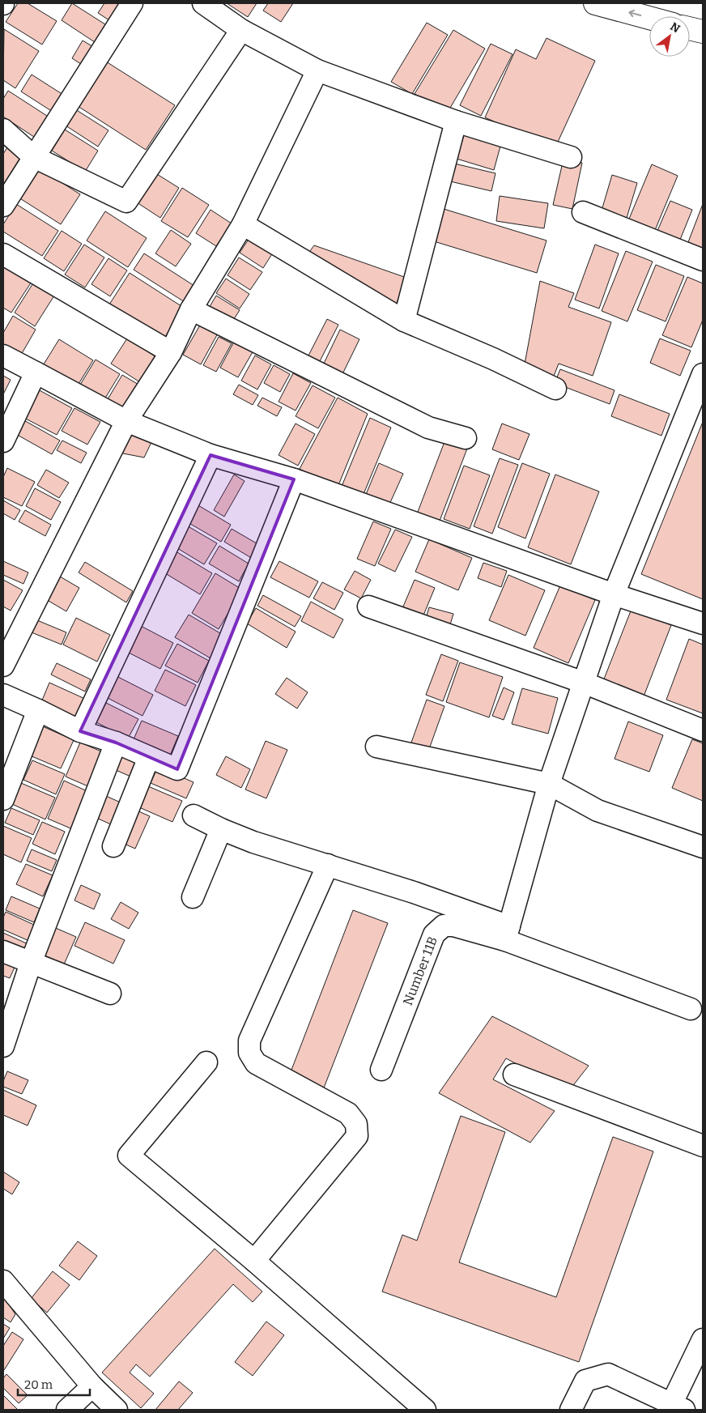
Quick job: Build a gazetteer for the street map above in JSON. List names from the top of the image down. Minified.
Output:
{"streets":{"street":["Number 11B"]},"scale_bar":"20 m","north":"top right"}
